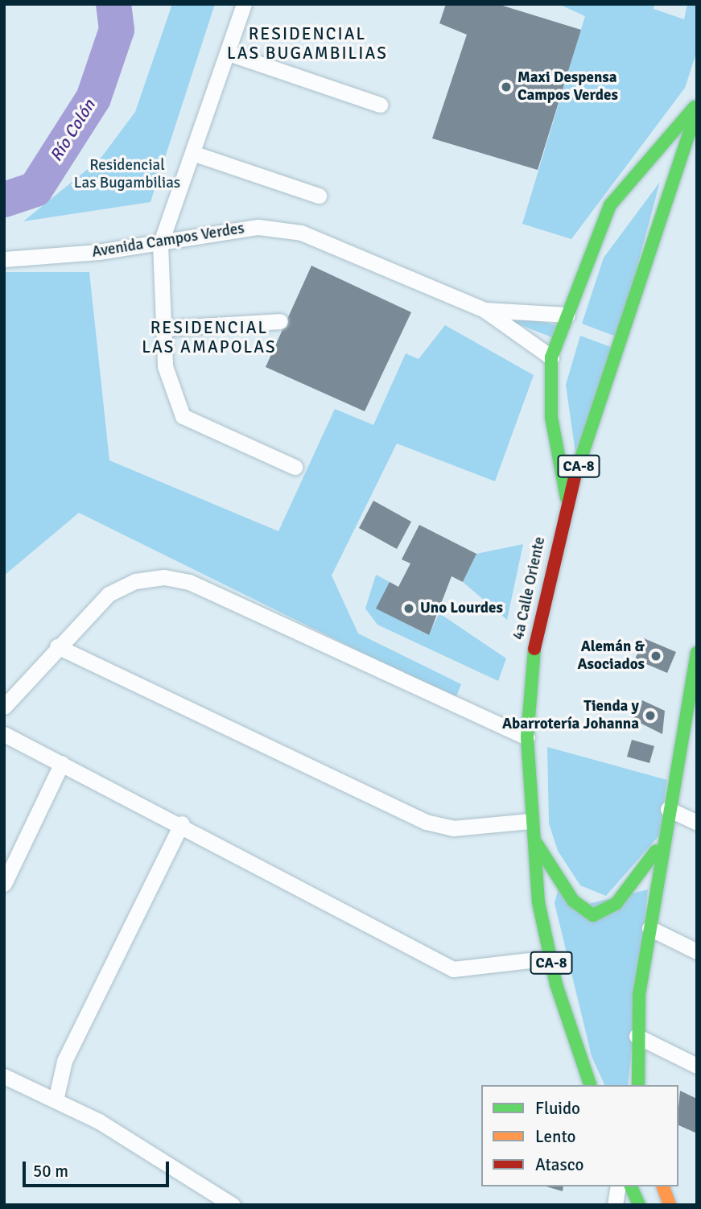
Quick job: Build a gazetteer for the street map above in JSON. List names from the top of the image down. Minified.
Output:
{"streets":{"highway":["CA-8","4a Calle Oriente"],"street":["Avenida Campos Verdes"]},"districts":["RESIDENCIAL LAS BUGAMBILIAS","RESIDENCIAL LAS AMAPOLAS"],"water":["Río Colón"],"parks":["Residencial Las Bugambilias"],"places":["Maxi Despensa Campos Verdes","Uno Lourdes","Alemán & Asociados","Tienda y Abarrotería Johanna"],"legend":["Fluido","Lento","Atasco"],"scale_bar":"50 m"}
